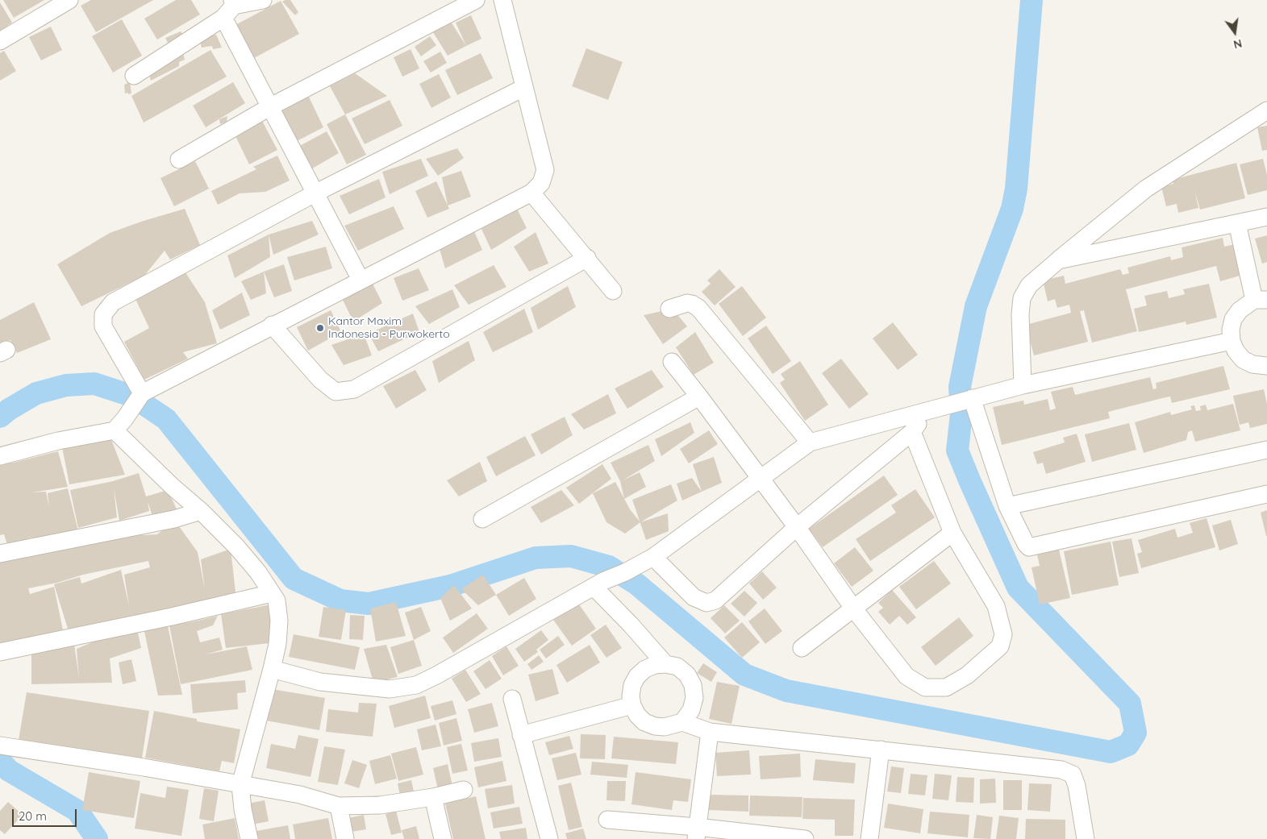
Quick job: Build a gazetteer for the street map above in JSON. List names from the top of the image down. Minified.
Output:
{"places":["Kantor Maxim Indonesia - Purwokerto"],"scale_bar":"20 m","north":"bottom"}
